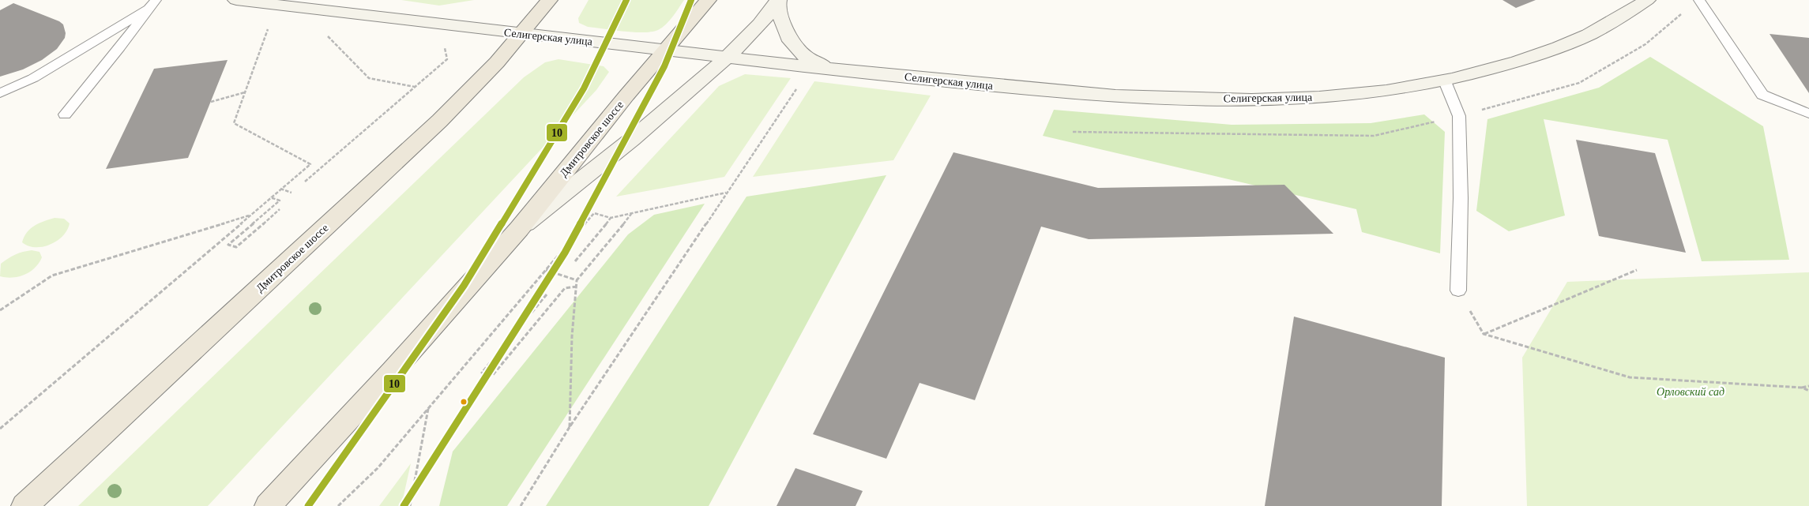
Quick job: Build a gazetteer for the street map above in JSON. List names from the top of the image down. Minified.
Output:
{"streets":{"main road":["Дмитровское шоссе"],"street":["Селигерская улица"]},"crossings":[["Селигерская улица","Дмитровское шоссе"]],"parks":["Орловский сад"],"lines":["transit line 10"]}
